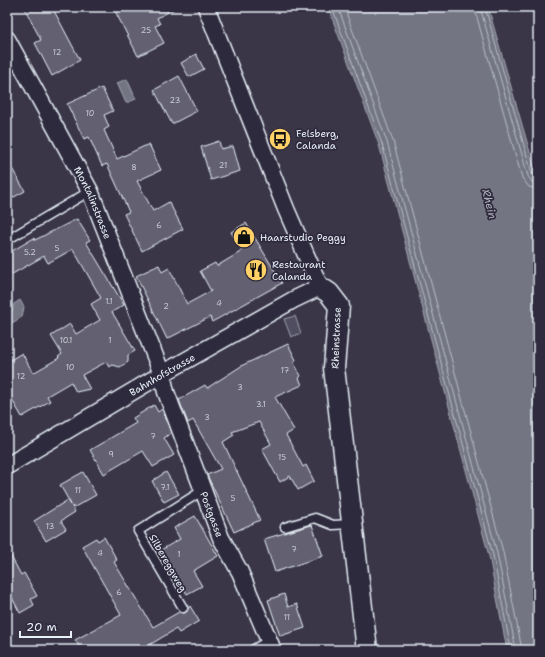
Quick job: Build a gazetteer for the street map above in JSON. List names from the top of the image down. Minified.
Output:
{"streets":{"street":["Montalinstrasse","Rheinstrasse","Bahnhofstrasse","Postgasse"],"lane":["Silbereggweg"]},"crossings":[["Montalinstrasse","Bahnhofstrasse"],["Montalinstrasse","Postgasse"],["Rheinstrasse","Bahnhofstrasse"],["Bahnhofstrasse","Postgasse"],["Postgasse","Silbereggweg"]],"water":["Rhein"],"places":{"bus stop":["Felsberg, Calanda"],"shop":["Haarstudio Peggy"],"restaurant":["Restaurant Calanda"]},"house_numbers":["25","12","23","10","21","8","6","5","5.2","1.1","4","2","10.1","1","10","17","12","3","3.1","3","7","9","15","7.1","11","5","13","7","4","1","6","11"],"scale_bar":"20 m"}
